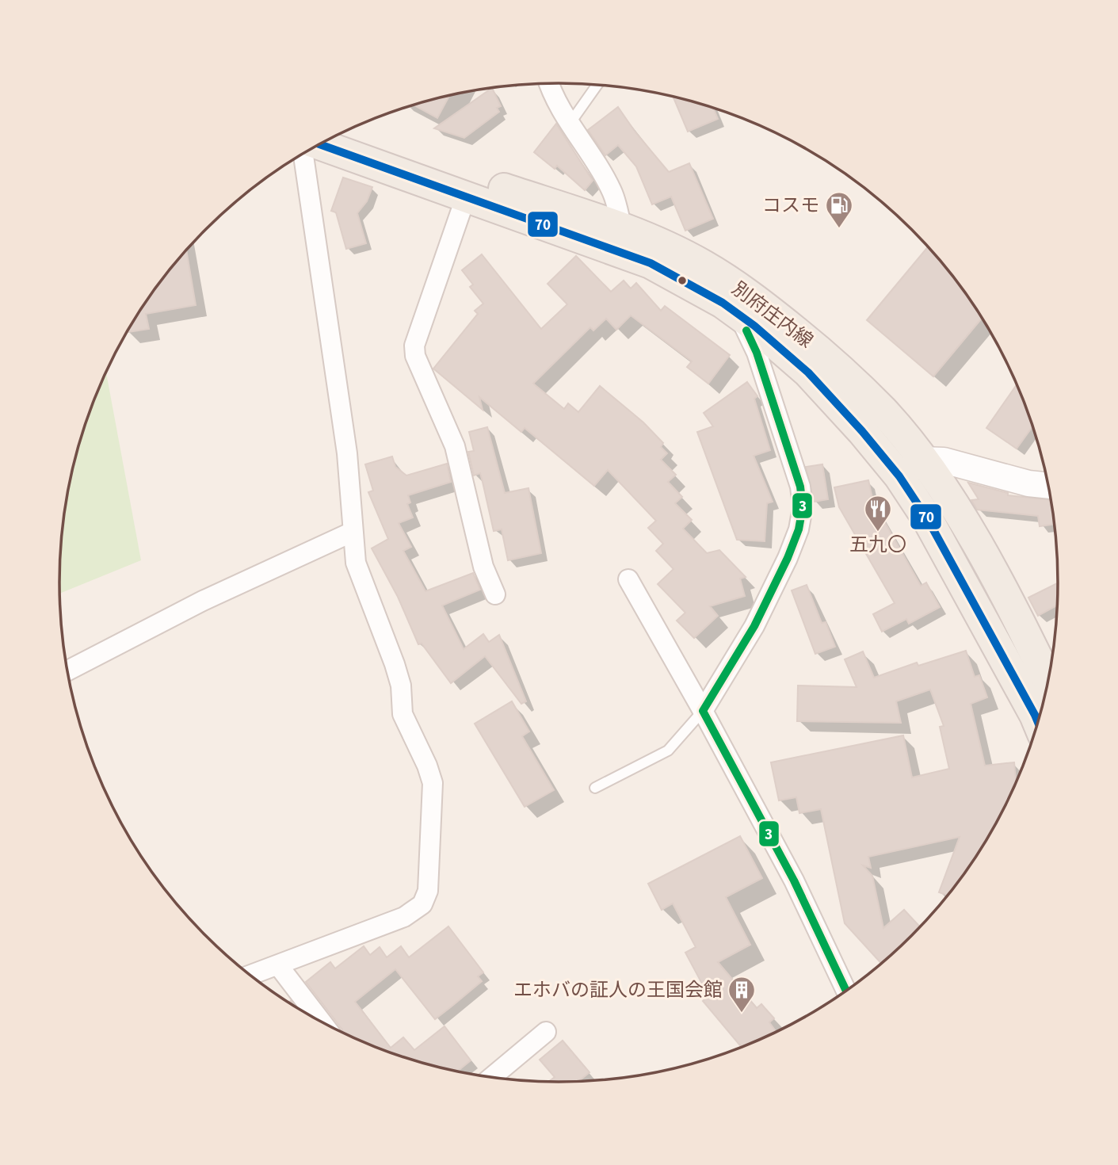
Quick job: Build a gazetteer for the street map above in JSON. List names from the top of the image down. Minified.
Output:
{"streets":{"main road":["別府庄内線"]},"places":{"fuel station":["コスモ"],"restaurant":["五九〇"],"building":["エホバの証人の王国会館"]},"lines":["transit line 70","transit line 3"]}
